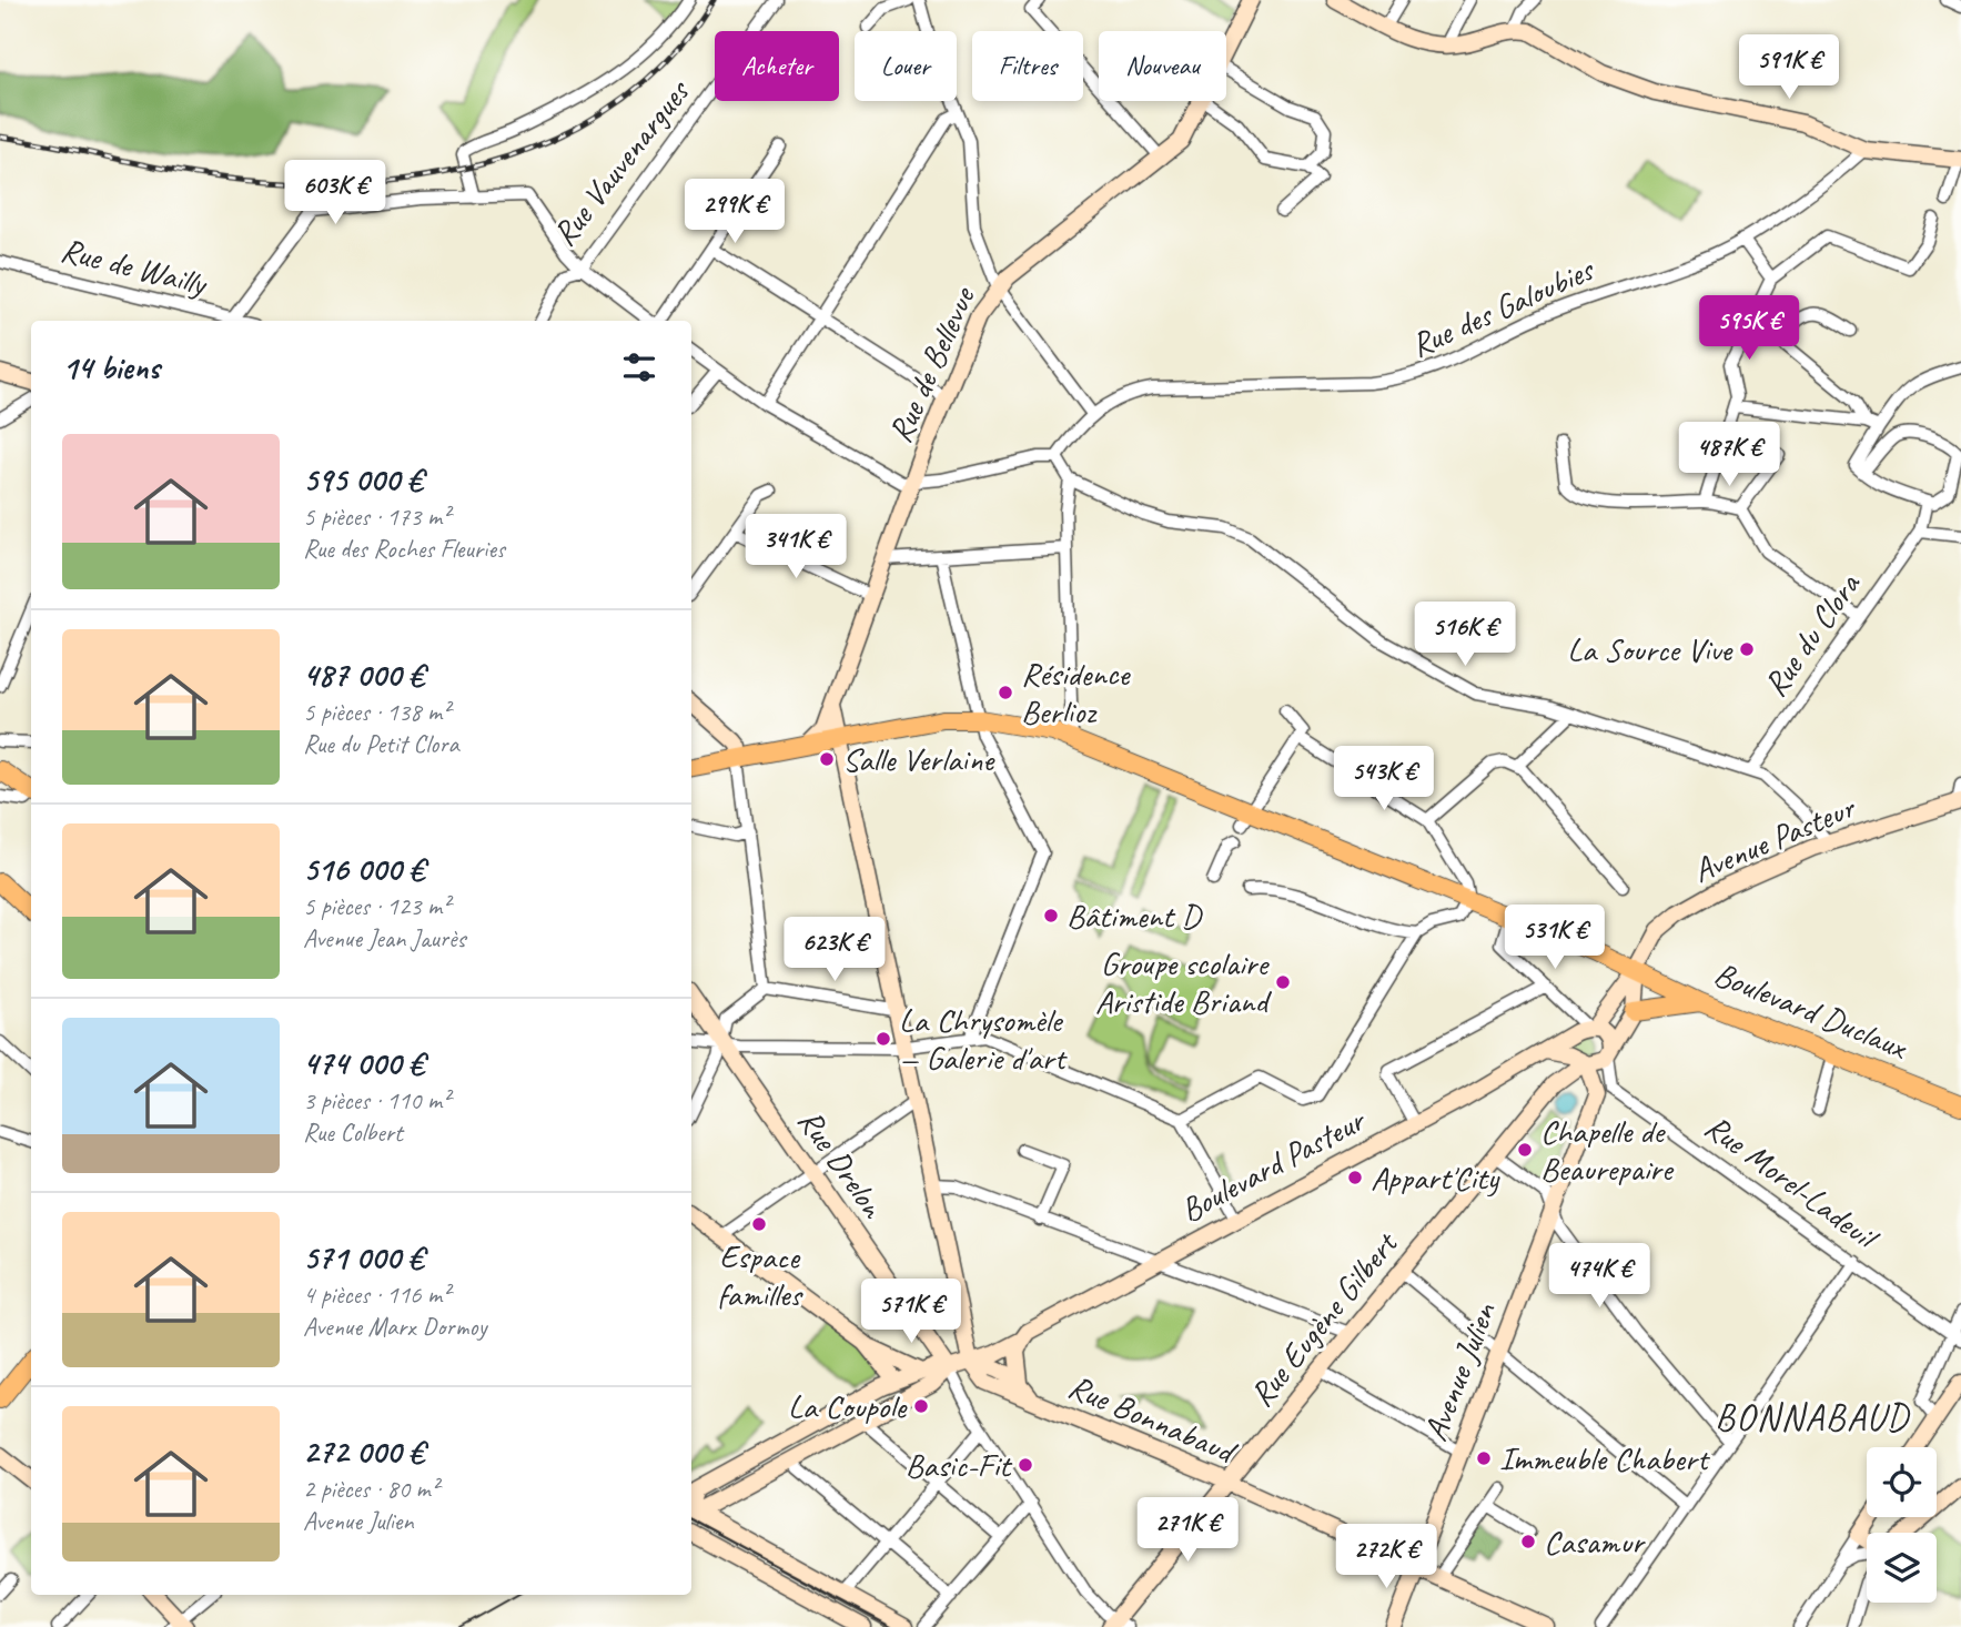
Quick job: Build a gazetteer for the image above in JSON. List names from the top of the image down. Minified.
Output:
{"streets":{"main road":["Rue de Bellevue","Avenue Pasteur","Boulevard Duclaux","Rue Drelon","Boulevard Pasteur","Rue Eugène Gilbert","Avenue Julien","Rue Bonnabaud"],"street":["Rue Vauvenargues","Rue de Wailly","Rue des Galoubies","Rue du Clora","Rue Morel-Ladeuil"]},"crossings":[["Rue de Bellevue","Boulevard Duclaux"],["Avenue Pasteur","Boulevard Duclaux"],["Avenue Pasteur","Boulevard Pasteur"],["Boulevard Duclaux","Boulevard Pasteur"],["Rue Drelon","Boulevard Pasteur"],["Boulevard Pasteur","Rue Eugène Gilbert"],["Boulevard Pasteur","Rue Bonnabaud"],["Rue Eugène Gilbert","Rue Bonnabaud"],["Avenue Julien","Rue Bonnabaud"]],"districts":["BONNABAUD"],"places":["La Source Vive","Résidence Berlioz","Salle Verlaine","Bâtiment D","Groupe scolaire Aristide Briand","La Chrysomèle — Galerie d'art","Chapelle de Beaurepaire","Appart'City","Espace familles","La Coupole","Immeuble Chabert","Basic-Fit","Casamur"],"page":{"chip":["Acheter","Louer","Filtres","Nouveau"],"price":["591K €","603K €","299K €","595K €","487K €","341K €","516K €","543K €","531K €","623K €","474K €","571K €","271K €","272K €"],"heading":"14 biens","list":[{"name":"595 000 €","note":"5 pièces · 173 m² · Rue des Roches Fleuries"},{"name":"487 000 €","note":"5 pièces · 138 m² · Rue du Petit Clora"},{"name":"516 000 €","note":"5 pièces · 123 m² · Avenue Jean Jaurès"},{"name":"474 000 €","note":"3 pièces · 110 m² · Rue Colbert"},{"name":"571 000 €","note":"4 pièces · 116 m² · Avenue Marx Dormoy"},{"name":"272 000 €","note":"2 pièces · 80 m² · Avenue Julien"}]}}
